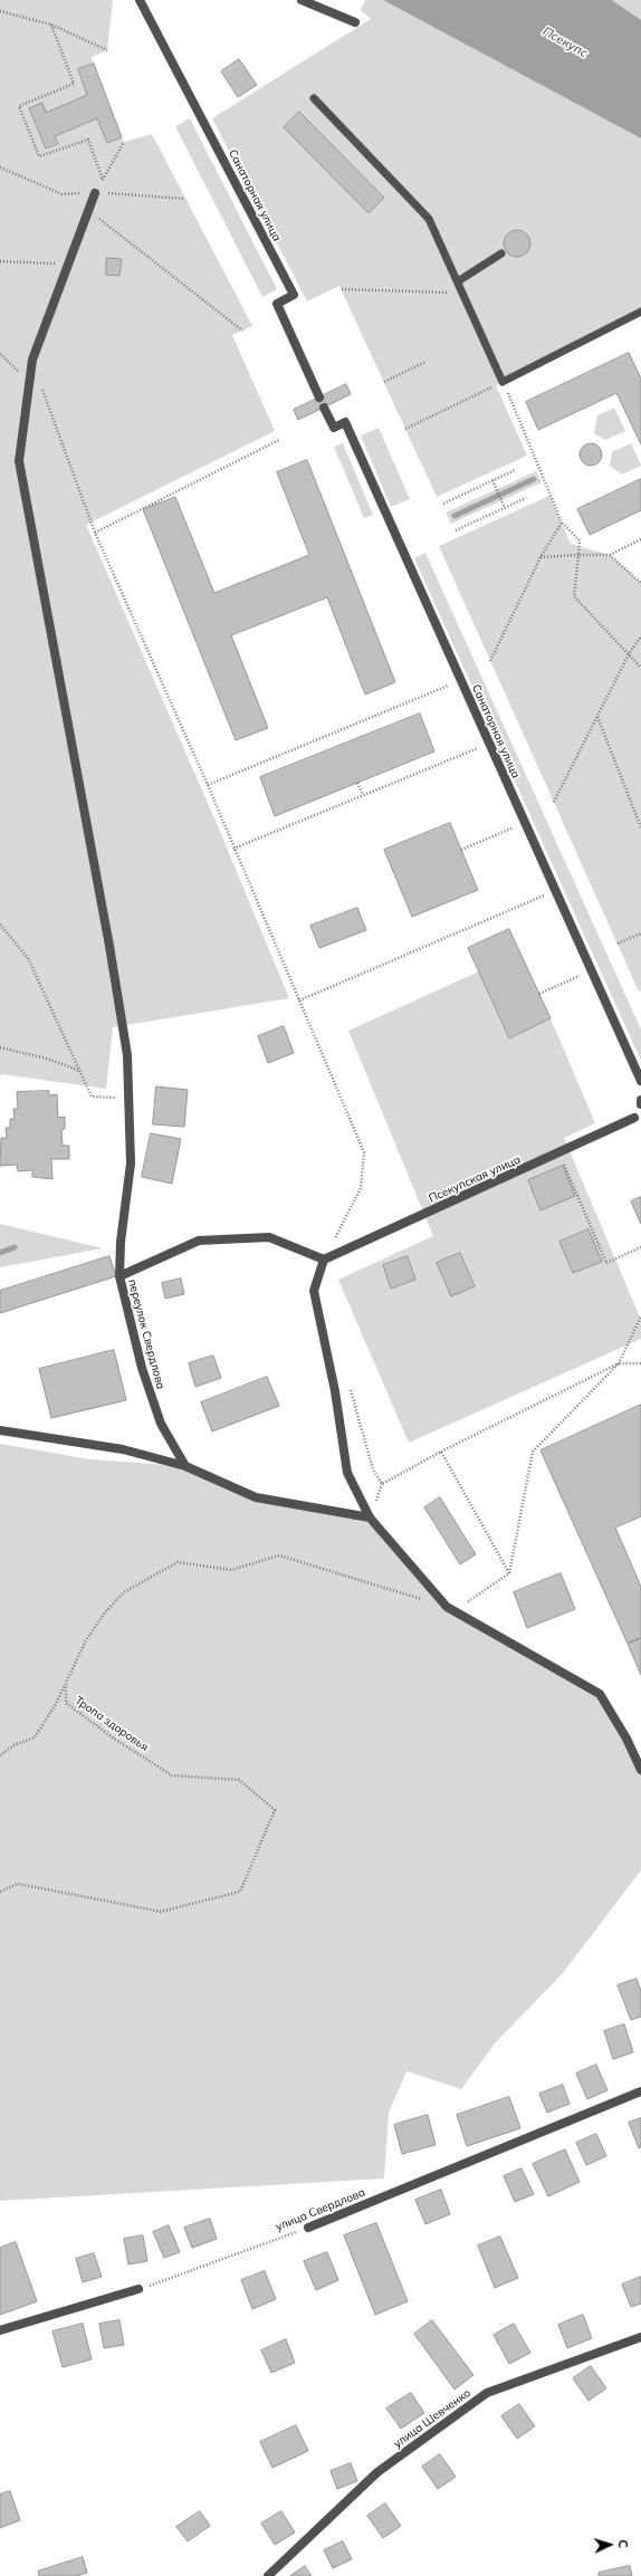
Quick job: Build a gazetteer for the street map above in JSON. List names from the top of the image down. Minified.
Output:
{"streets":{"street":["Санаторная улица","Псекупская улица","переулок Свердлова","улица Свердлова","улица Шевченко"],"path":["Тропа здоровья"]},"water":["Псекупс"],"north":"right"}
